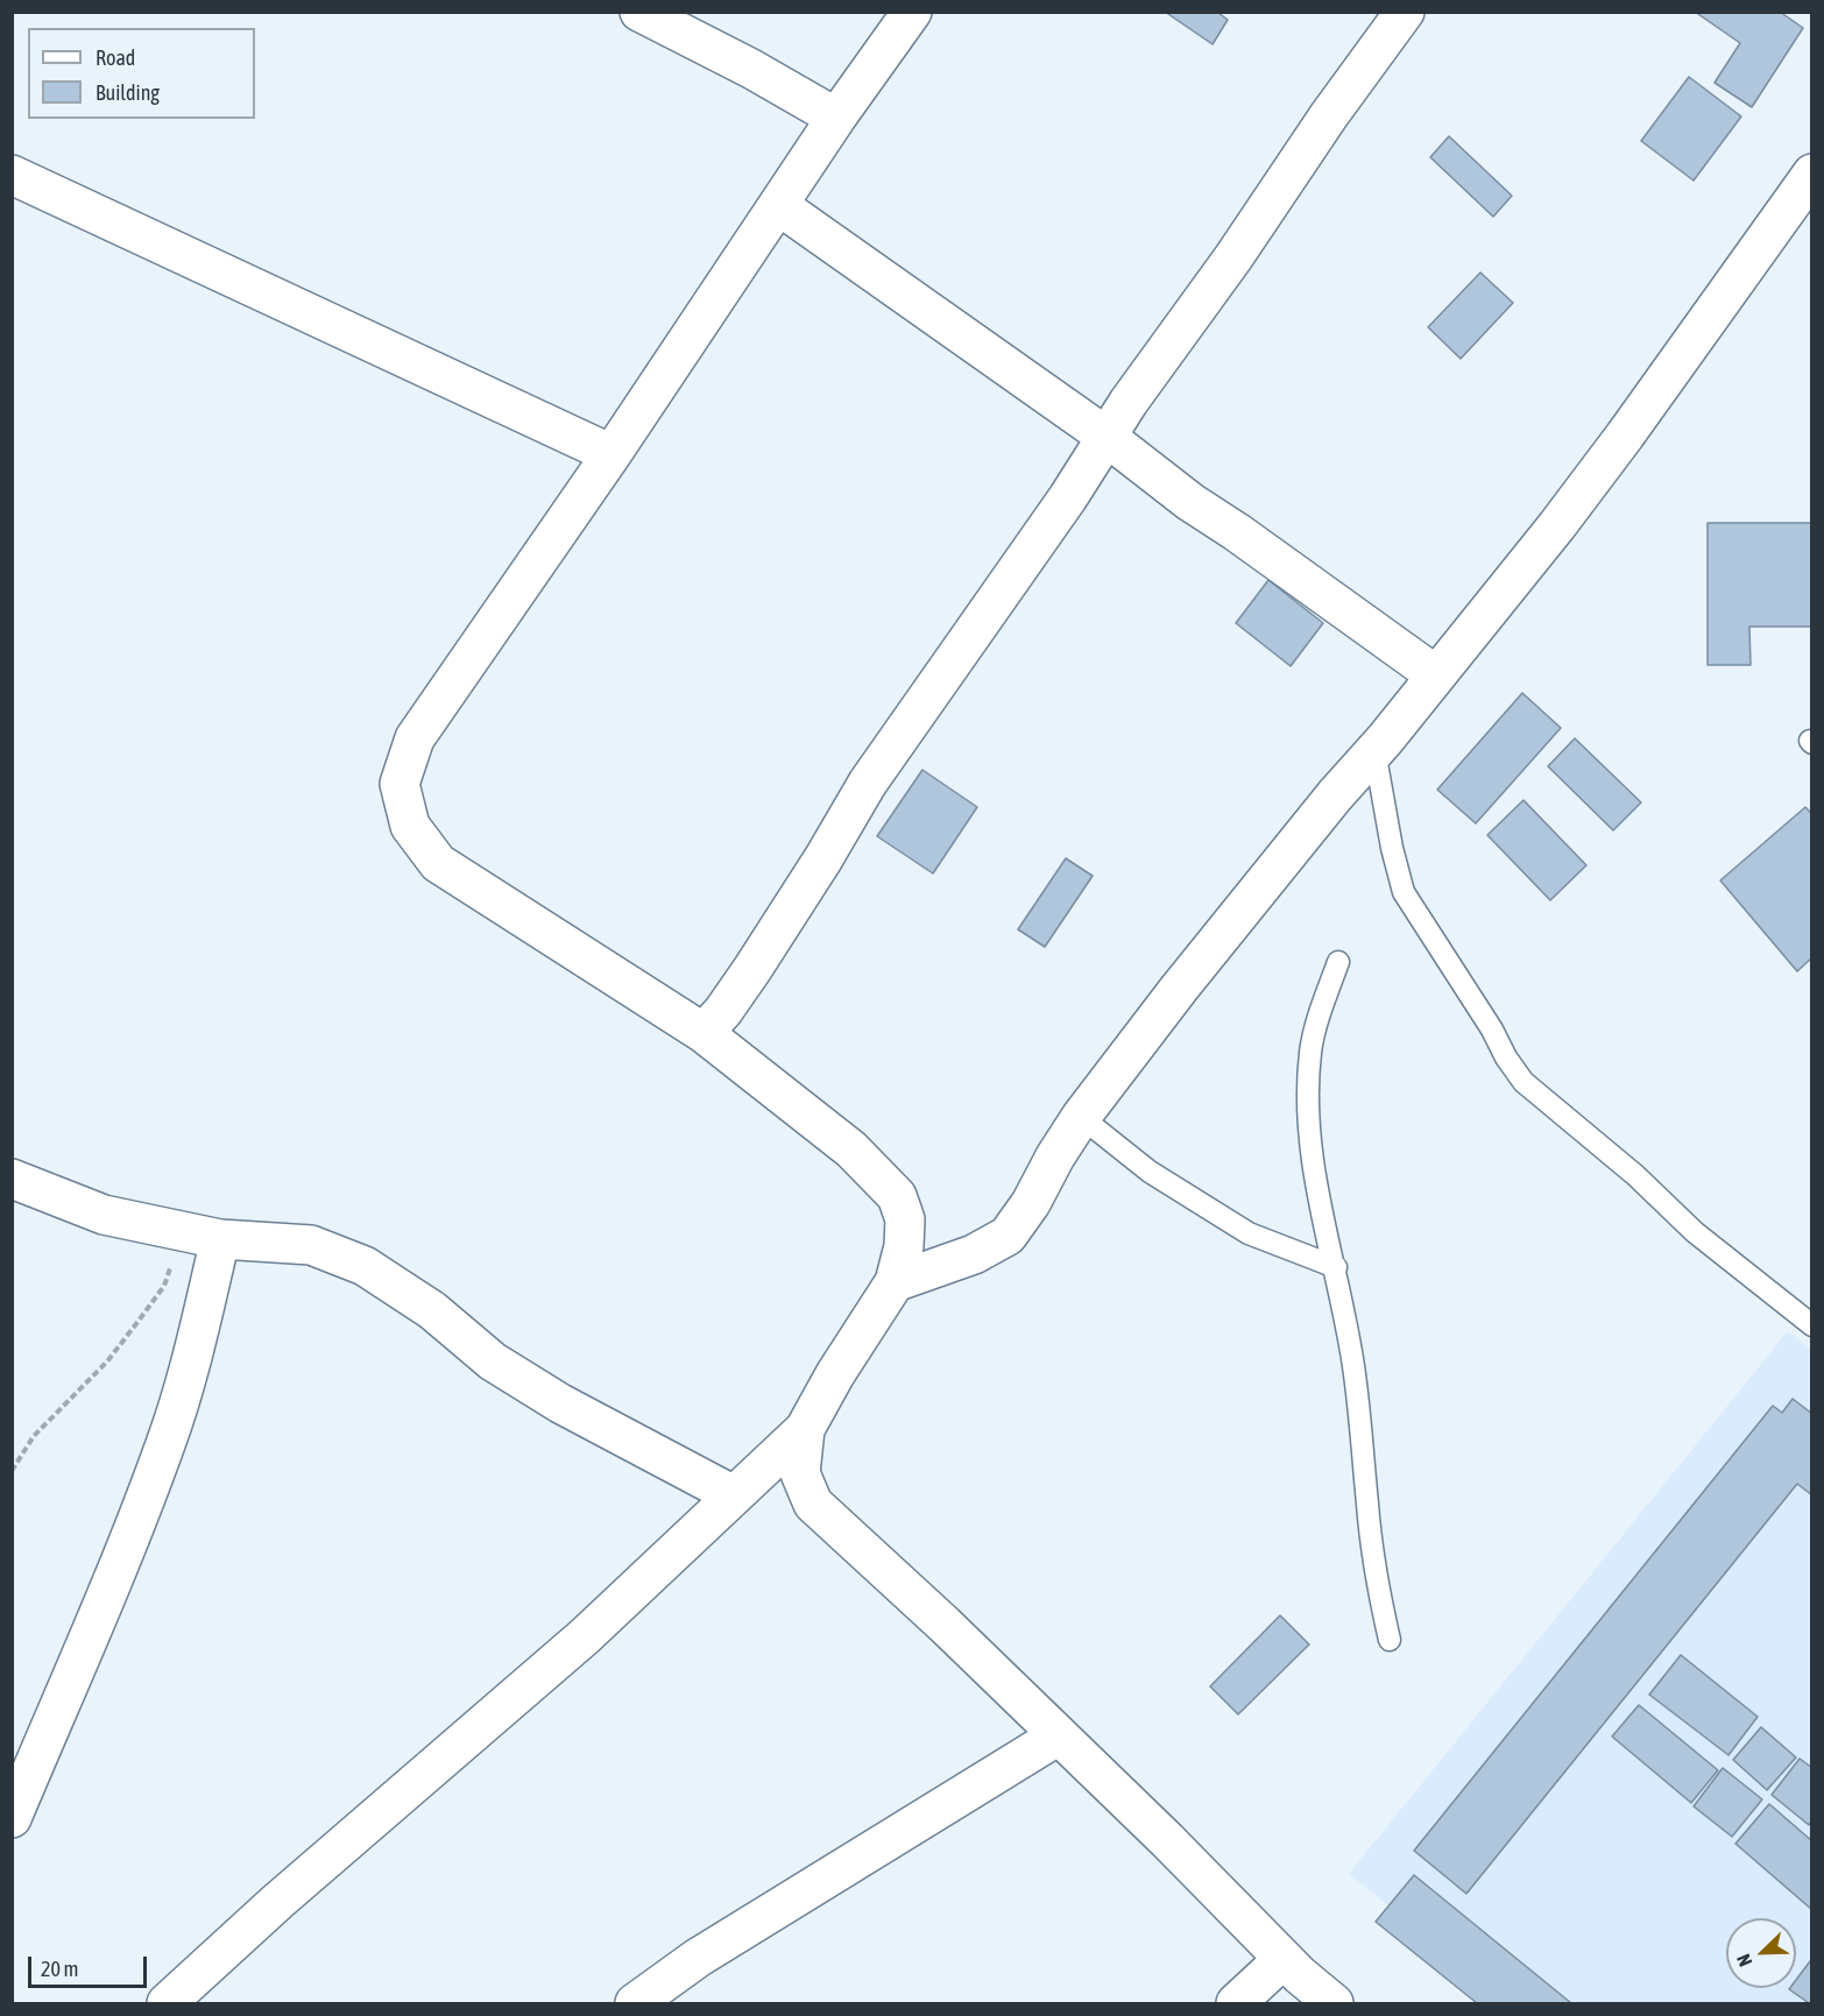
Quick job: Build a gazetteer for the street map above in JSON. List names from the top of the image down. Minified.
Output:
{"legend":["Road","Building"],"scale_bar":"20 m","north":"bottom left"}
